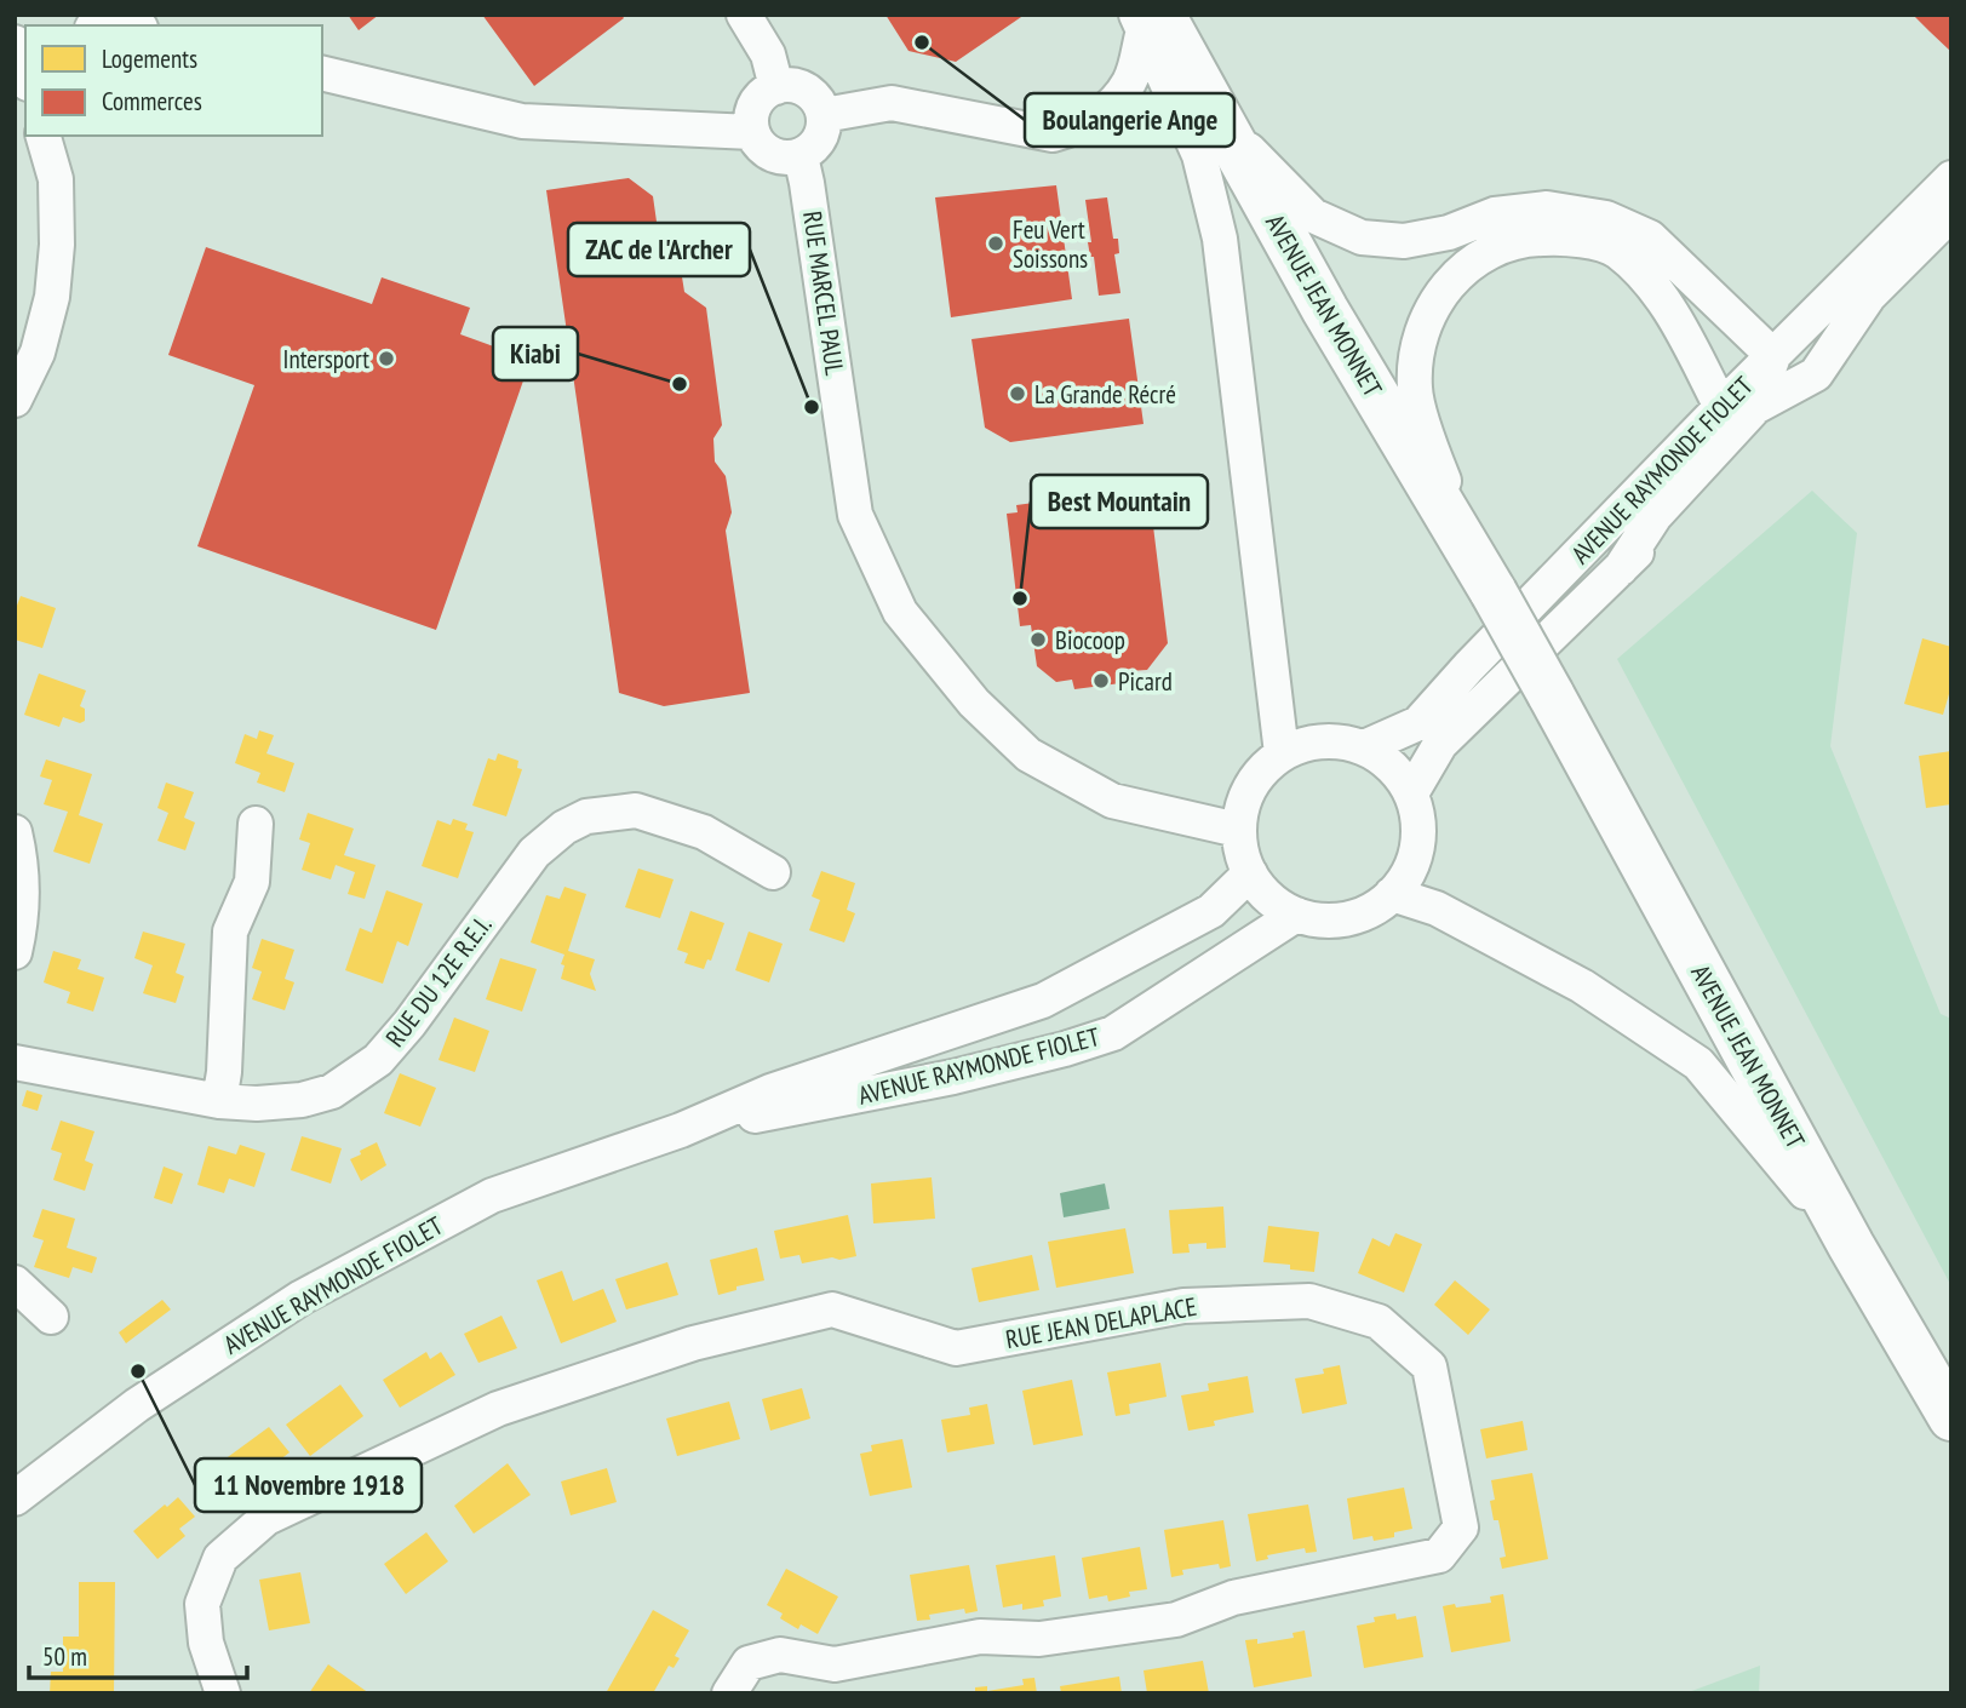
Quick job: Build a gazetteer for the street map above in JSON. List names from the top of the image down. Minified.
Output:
{"streets":{"main road":["AVENUE JEAN MONNET"],"street":["RUE MARCEL PAUL","AVENUE RAYMONDE FIOLET","RUE DU 12E R.E.I.","RUE JEAN DELAPLACE"]},"crossings":[["RUE MARCEL PAUL","AVENUE RAYMONDE FIOLET"]],"places":["Boulangerie Ange","Feu Vert Soissons","Intersport","Kiabi","La Grande Récré","ZAC de l'Archer","Best Mountain","Biocoop","Picard","11 Novembre 1918"],"legend":["Logements","Commerces"],"scale_bar":"50 m"}
